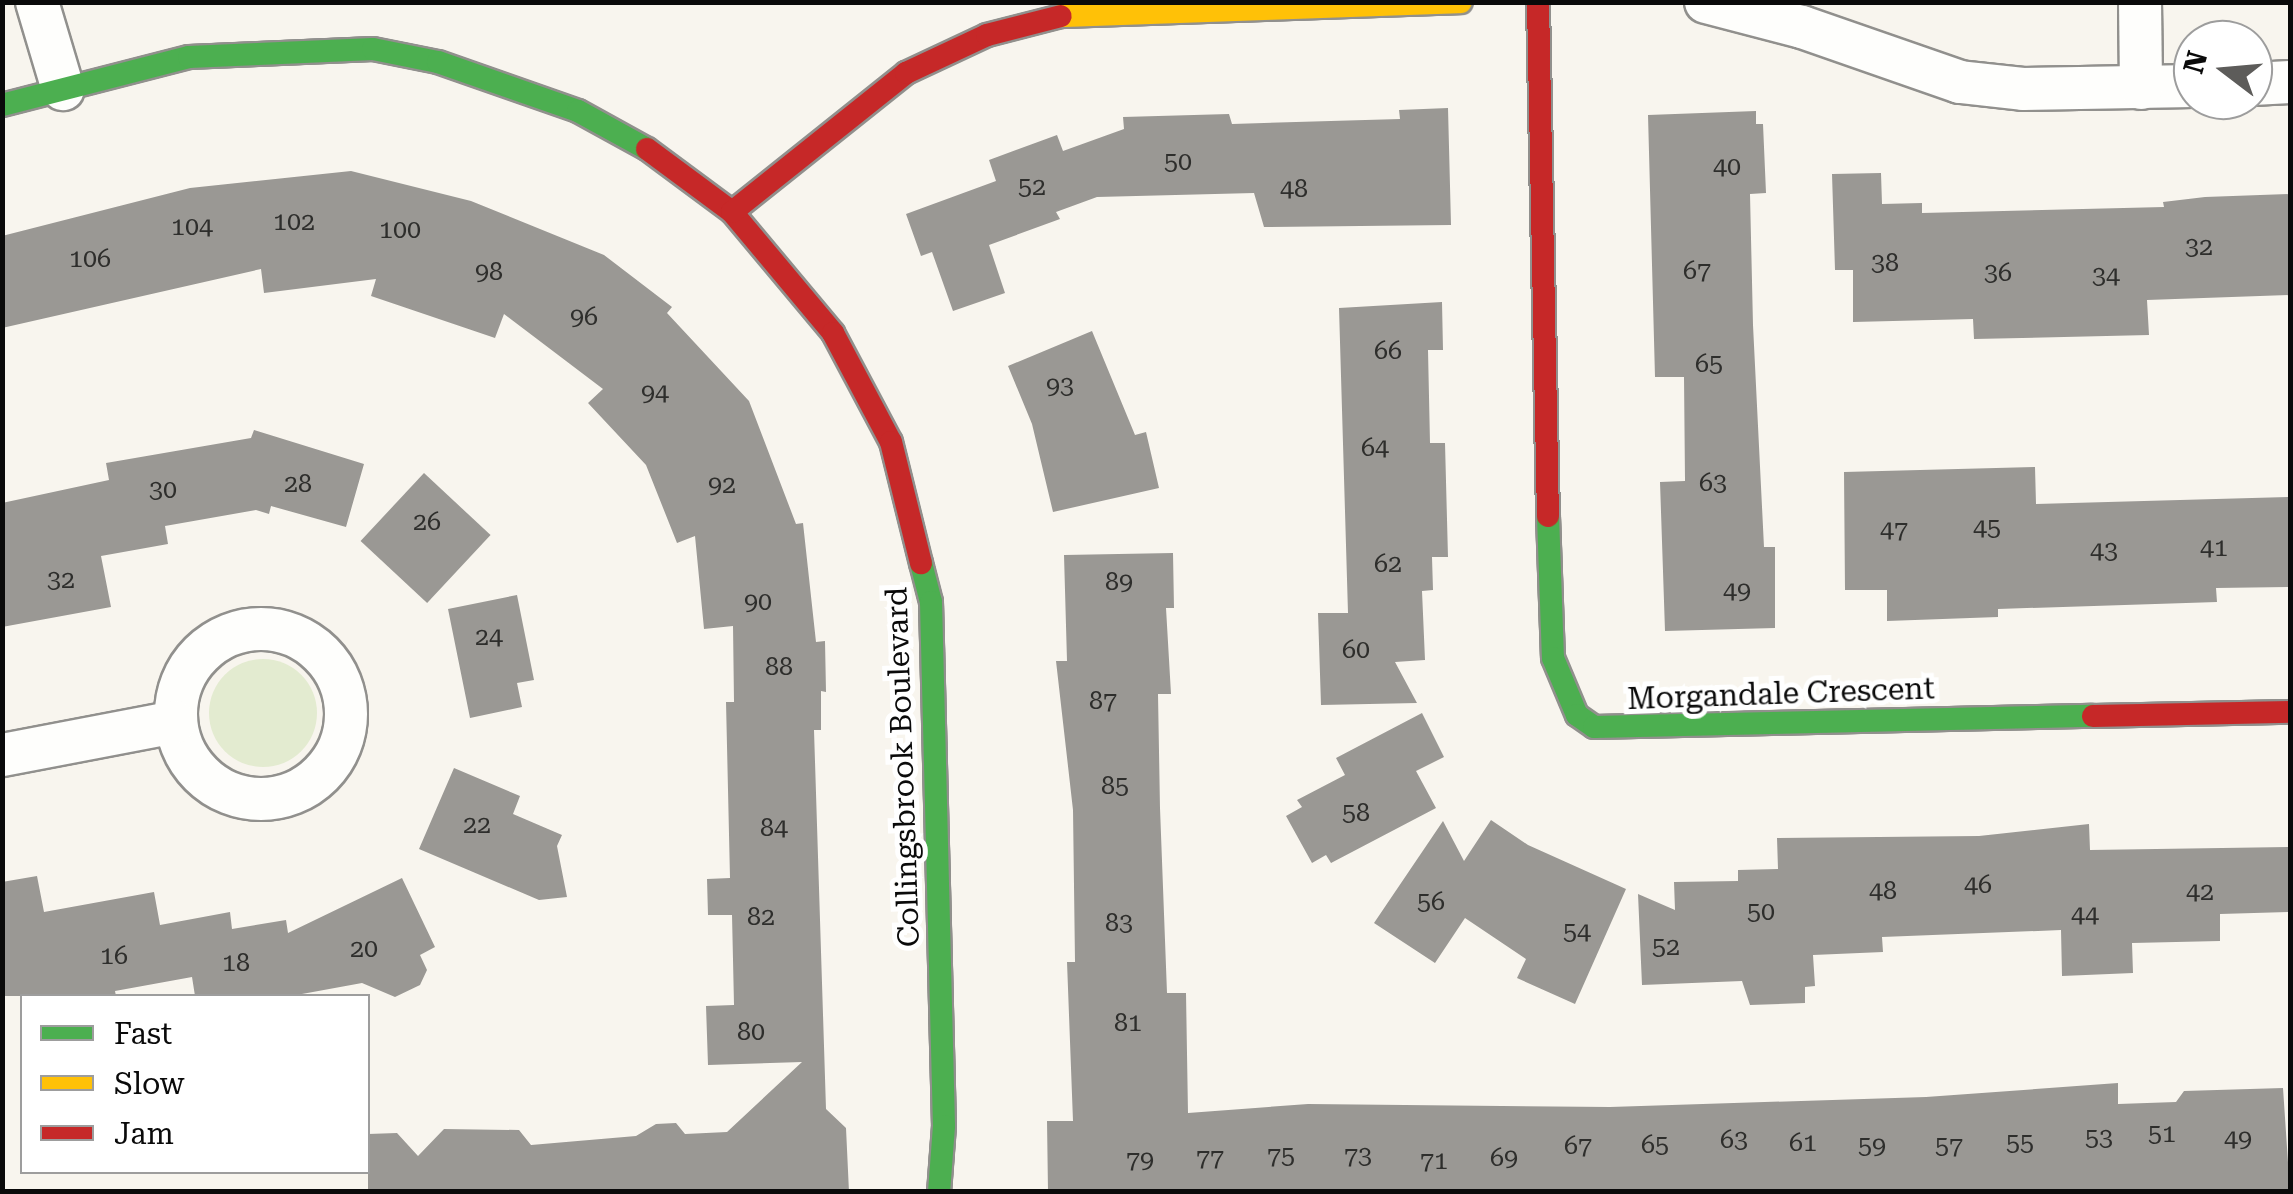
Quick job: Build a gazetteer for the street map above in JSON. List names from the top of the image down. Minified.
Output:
{"streets":{"street":["Morgandale Crescent","Collingsbrook Boulevard"]},"house_numbers":["50","40","52","48","102","104","100","32","106","38","67","98","36","34","96","66","65","93","94","64","63","28","92","30","26","45","47","41","43","62","32","89","49","90","24","60","88","87","85","58","22","84","46","48","42","56","50","44","82","83","54","52","20","16","18","81","80","51","53","49","63","61","55","65","67","59","57","75","73","77","69","79","71"],"legend":["Fast","Slow","Jam"],"north":"left"}
